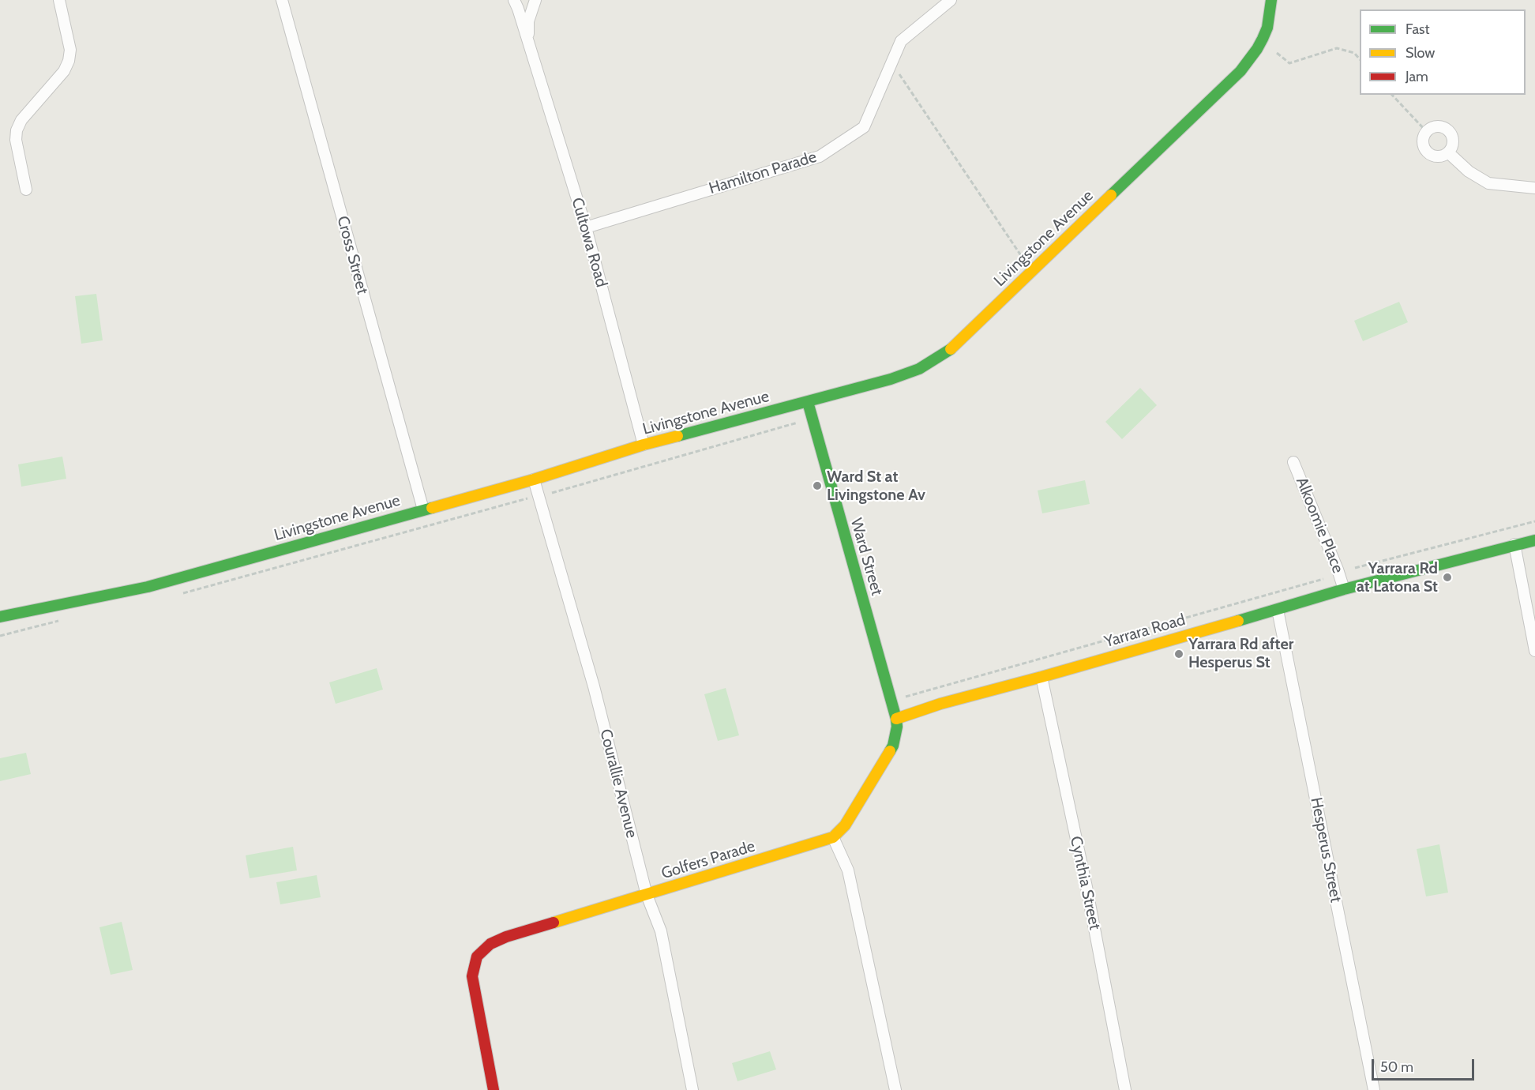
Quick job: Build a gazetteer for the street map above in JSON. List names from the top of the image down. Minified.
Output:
{"streets":{"street":["Hamilton Parade","Livingstone Avenue","Cultowa Road","Cross Street","Alkoomie Place","Ward Street","Yarrara Road","Courallie Avenue","Hesperus Street","Golfers Parade","Cynthia Street"]},"crossings":[["Hamilton Parade","Cultowa Road"],["Livingstone Avenue","Cultowa Road"],["Livingstone Avenue","Cross Street"],["Livingstone Avenue","Ward Street"],["Livingstone Avenue","Courallie Avenue"],["Alkoomie Place","Yarrara Road"],["Ward Street","Yarrara Road"],["Yarrara Road","Hesperus Street"],["Yarrara Road","Cynthia Street"],["Courallie Avenue","Golfers Parade"]],"places":["Ward St at Livingstone Av","Yarrara Rd at Latona St","Yarrara Rd after Hesperus St"],"legend":["Fast","Slow","Jam"],"scale_bar":"50 m"}
